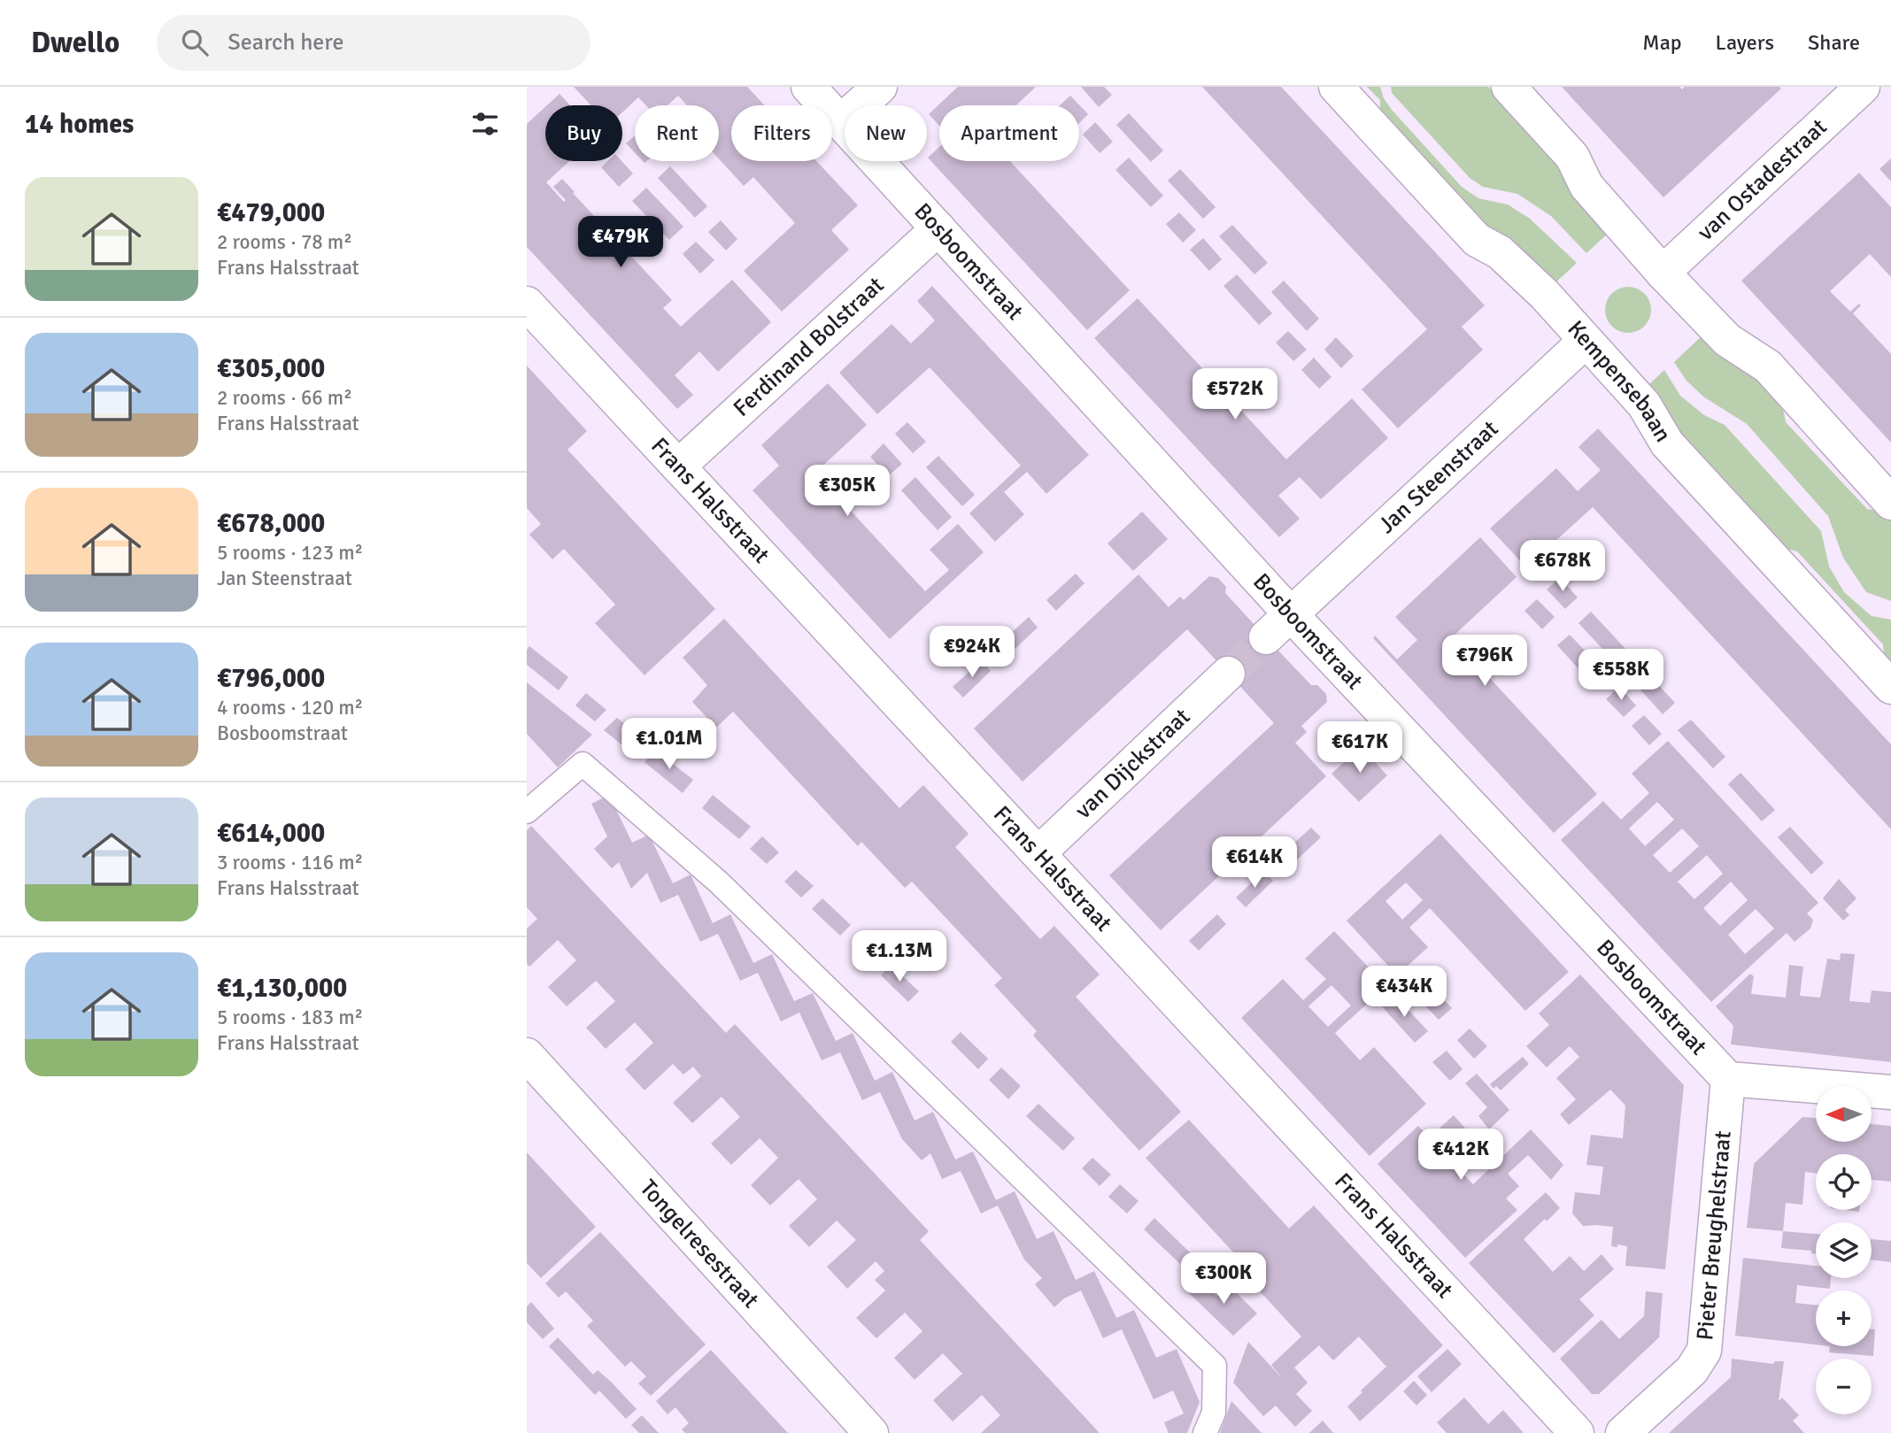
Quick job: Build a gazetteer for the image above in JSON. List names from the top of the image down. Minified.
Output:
{"streets":{"street":["van Ostadestraat","Bosboomstraat","Ferdinand Bolstraat","Kempensebaan","Jan Steenstraat","Frans Halsstraat","van Dijckstraat","Pieter Breughelstraat","Tongelresestraat"]},"crossings":[["Bosboomstraat","Ferdinand Bolstraat"],["Bosboomstraat","Jan Steenstraat"],["Bosboomstraat","Pieter Breughelstraat"],["Ferdinand Bolstraat","Frans Halsstraat"],["Kempensebaan","Jan Steenstraat"],["Frans Halsstraat","van Dijckstraat"]],"north":"left","page":{"header":"Dwello","search":"Search here","nav":["Map","Layers","Share"],"heading":"14 homes","chip":["Buy","Rent","Filters","New","Apartment"],"list":[{"name":"€479,000","note":"2 rooms · 78 m² · Frans Halsstraat"},{"name":"€305,000","note":"2 rooms · 66 m² · Frans Halsstraat"},{"name":"€678,000","note":"5 rooms · 123 m² · Jan Steenstraat"},{"name":"€796,000","note":"4 rooms · 120 m² · Bosboomstraat"},{"name":"€614,000","note":"3 rooms · 116 m² · Frans Halsstraat"},{"name":"€1,130,000","note":"5 rooms · 183 m² · Frans Halsstraat"}],"price":["€479K","€572K","€305K","€678K","€924K","€796K","€558K","€1.01M","€617K","€614K","€1.13M","€434K","€412K","€300K"],"map_buttons":["+","−"]}}
